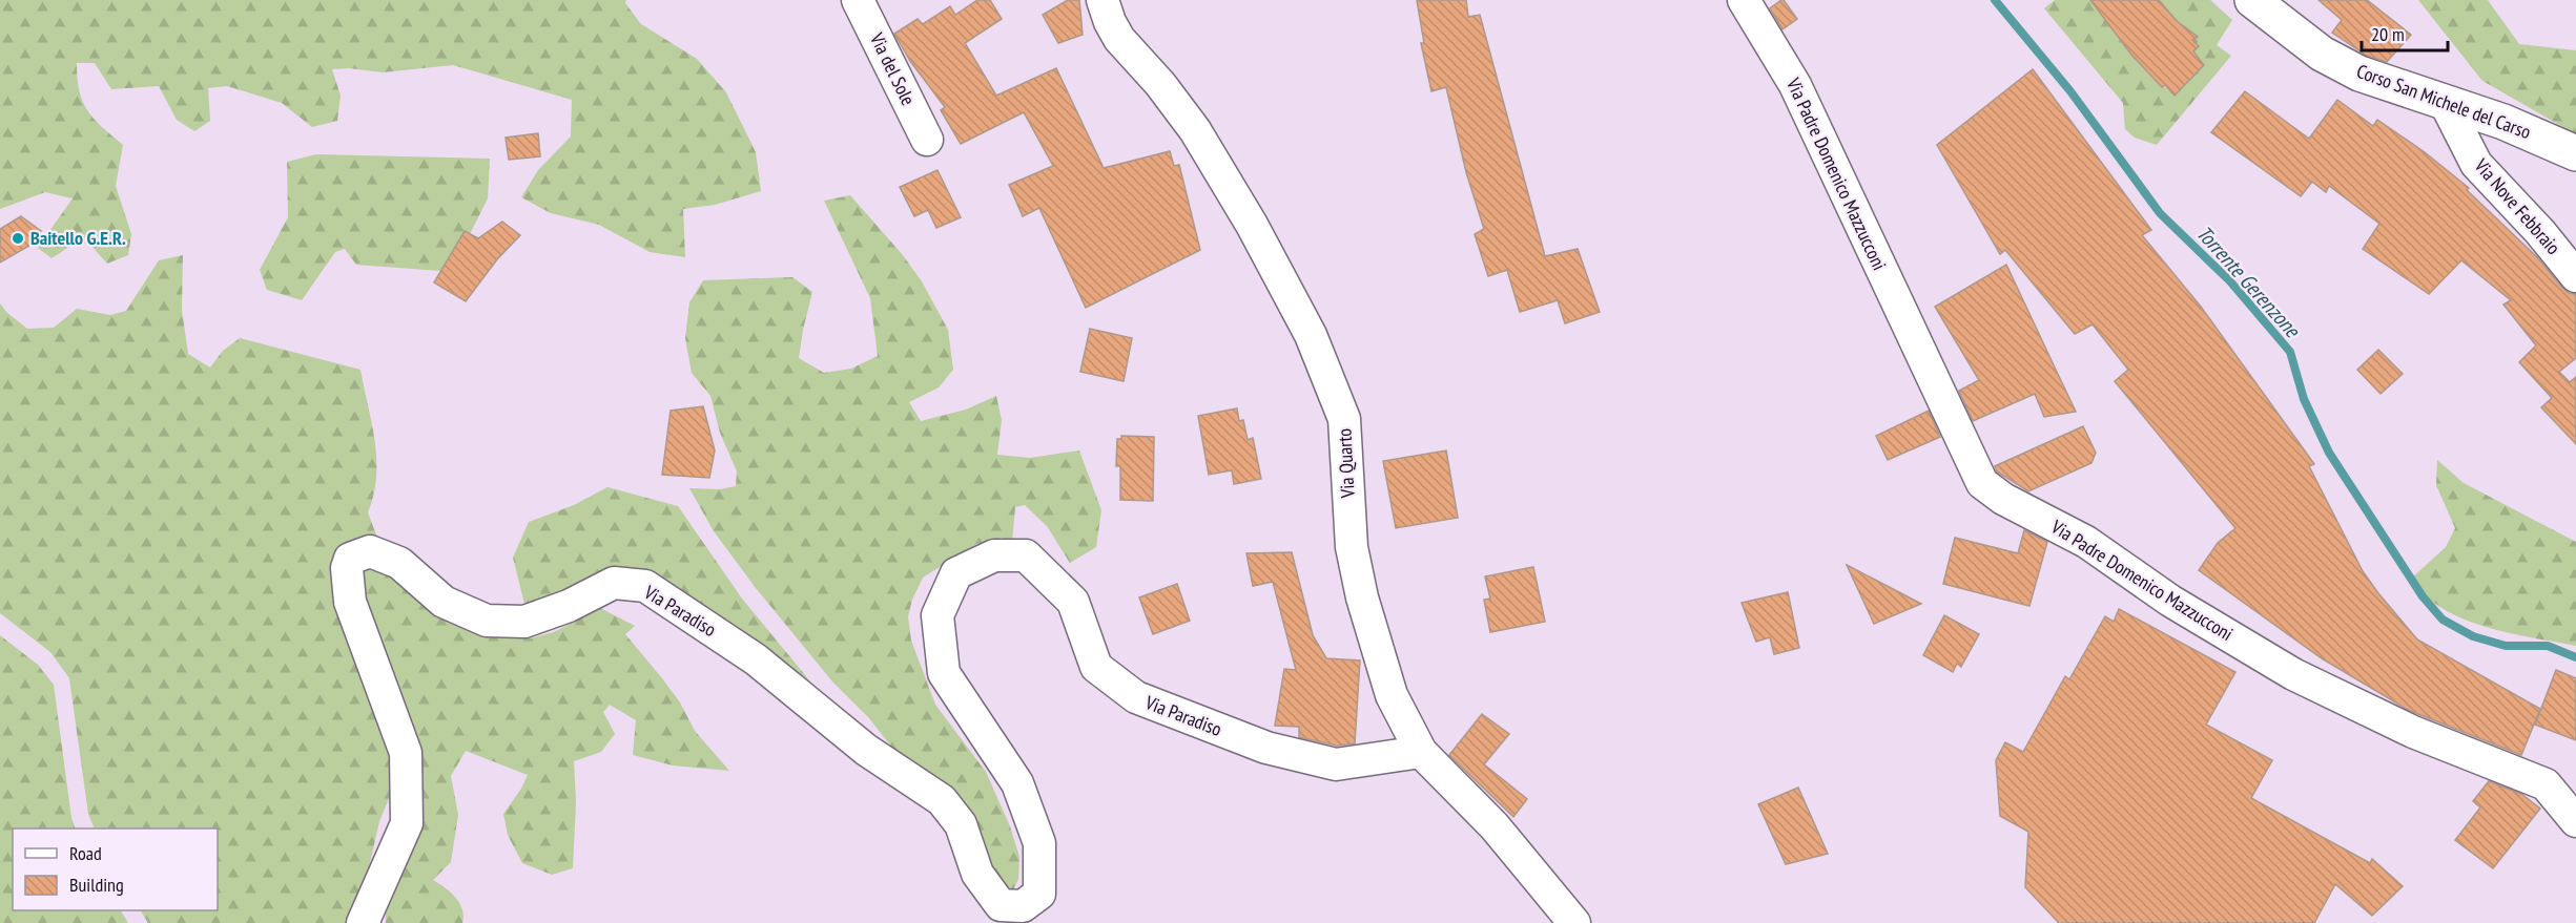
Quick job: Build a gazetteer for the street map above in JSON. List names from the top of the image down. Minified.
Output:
{"streets":{"main road":["Corso San Michele del Carso"],"street":["Via del Sole","Via Padre Domenico Mazzucconi","Via Nove Febbraio","Via Quarto","Via Paradiso"]},"crossings":[["Corso San Michele del Carso","Via Nove Febbraio"],["Via Quarto","Via Paradiso"]],"water":["Torrente Gerenzone"],"places":["Baitello G.E.R."],"legend":["Road","Building"],"scale_bar":"20 m"}
